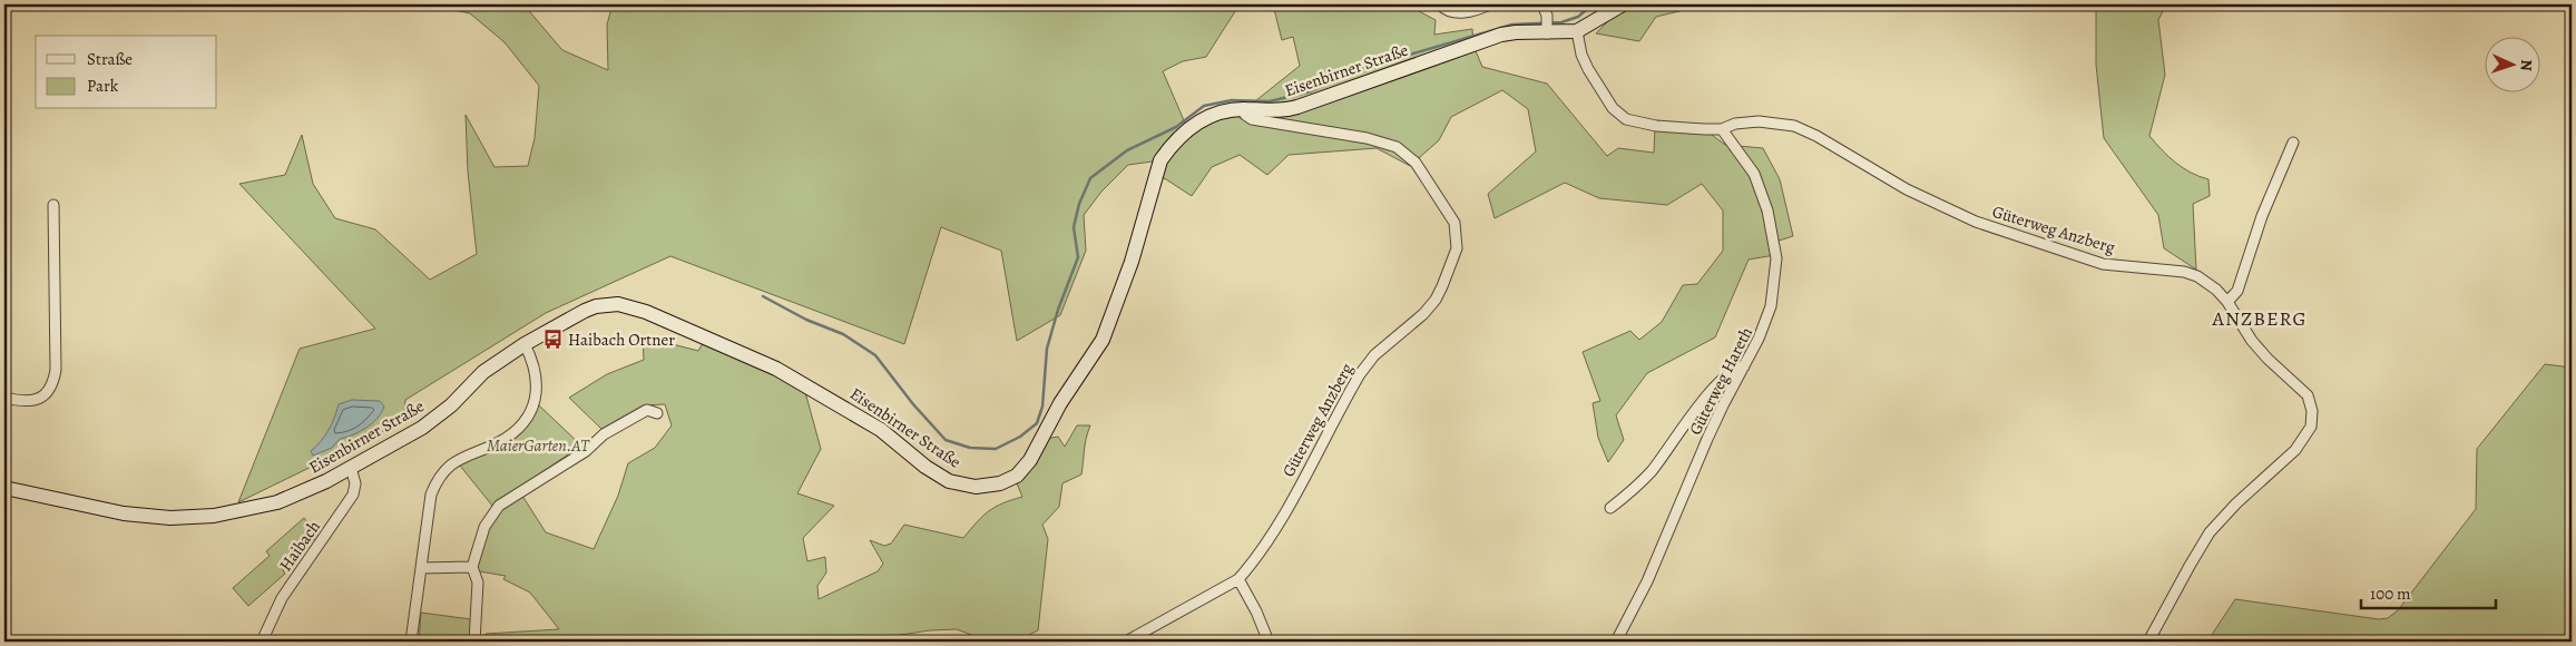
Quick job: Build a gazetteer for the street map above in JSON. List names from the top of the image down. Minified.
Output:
{"streets":{"main road":["Eisenbirner Straße"],"street":["Güterweg Anzberg","Güterweg Hareth","Haibach"]},"crossings":[["Eisenbirner Straße","Güterweg Anzberg"],["Eisenbirner Straße","Haibach"],["Güterweg Anzberg","Güterweg Hareth"]],"districts":["ANZBERG"],"parks":["MaierGarten.AT"],"places":{"bus stop":["Haibach Ortner"]},"legend":["Straße","Park"],"scale_bar":"100 m","north":"right"}
